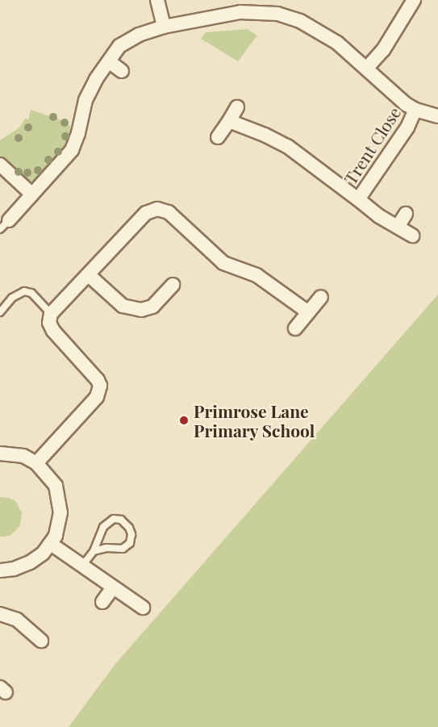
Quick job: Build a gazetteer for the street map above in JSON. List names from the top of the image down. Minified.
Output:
{"streets":{"street":["Trent Close"]},"places":["Primrose Lane Primary School"]}
